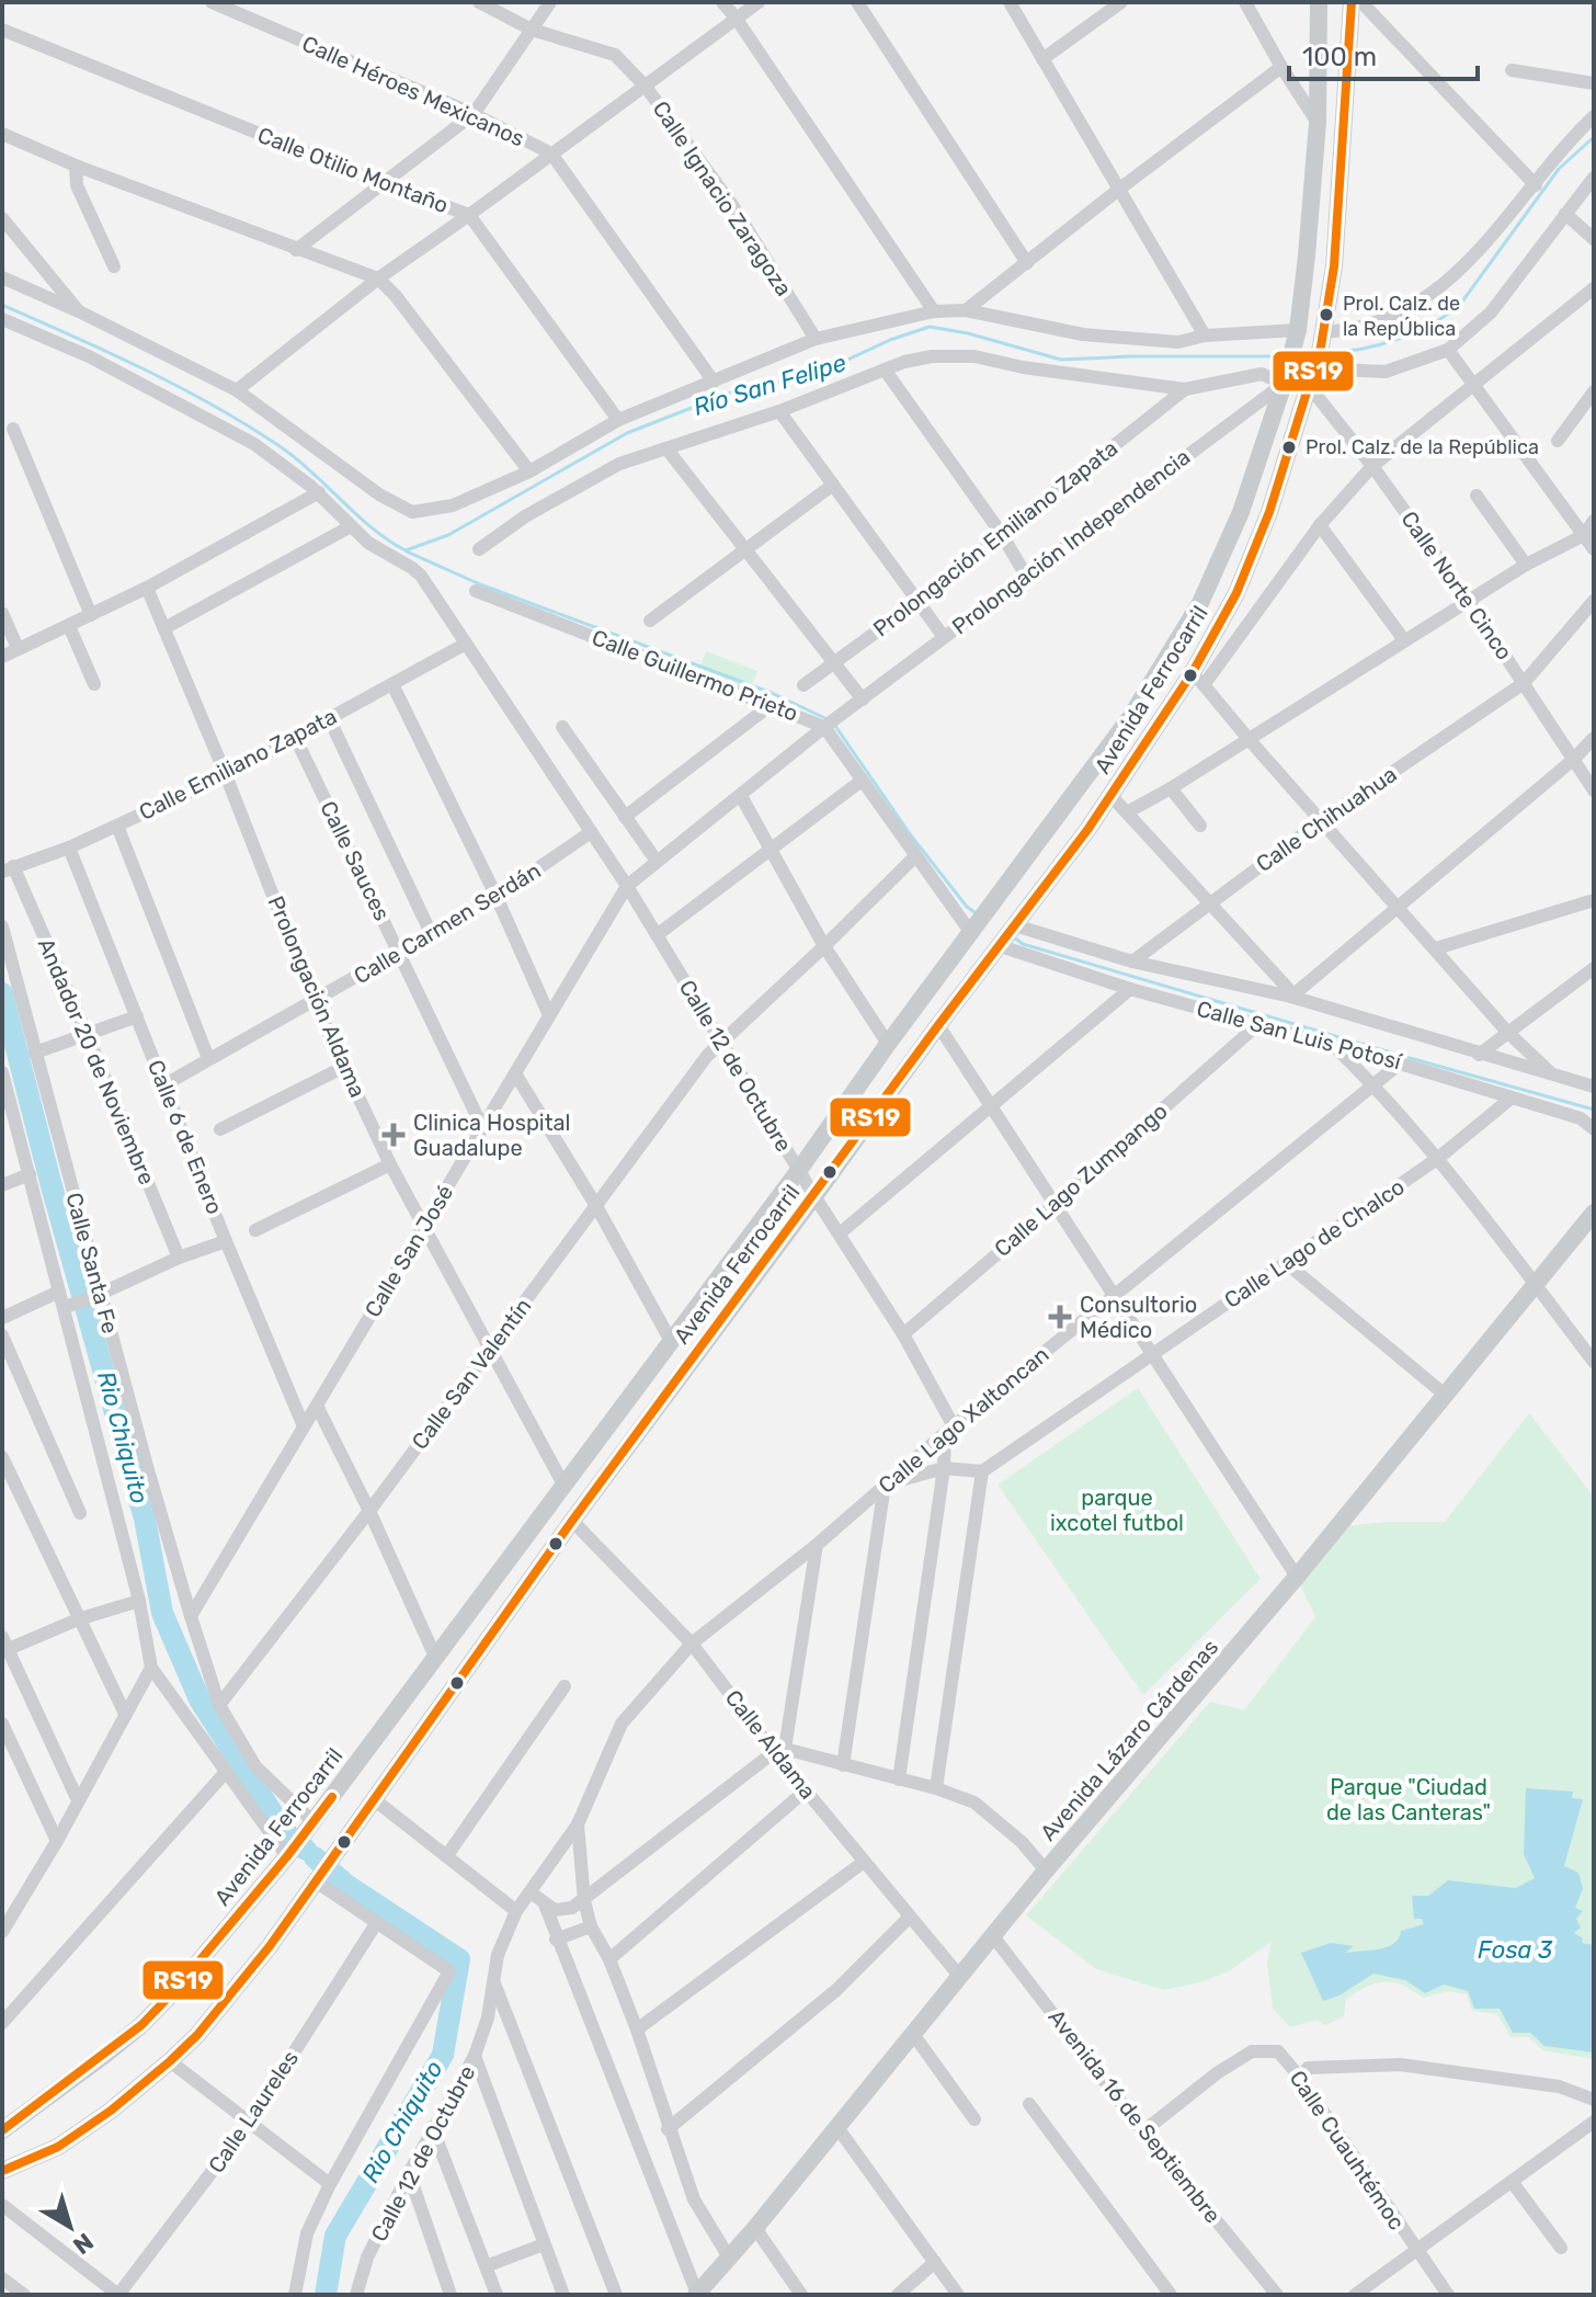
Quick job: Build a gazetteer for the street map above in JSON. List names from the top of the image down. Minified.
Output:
{"streets":{"main road":["Avenida Ferrocarril","Avenida Lázaro Cárdenas"],"street":["Calle Héroes Mexicanos","Calle Otilio Montaño","Calle Ignacio Zaragoza","Prolongación Emiliano Zapata","Prolongación Independencia","Calle Norte Cinco","Calle Guillermo Prieto","Calle Emiliano Zapata","Calle Chihuahua","Calle Sauces","Calle Carmen Serdán","Prolongación Aldama","Calle San Luis Potosí","Andador 20 de Noviembre","Calle 12 de Octubre","Calle 6 de Enero","Calle Lago Zumpango","Calle Lago de Chalco","Calle San José","Calle Santa Fe","Calle San Valentín","Calle Lago Xaltoncan","Calle Aldama","Calle Laureles","Avenida 16 de Septiembre","Calle Cuauhtémoc"]},"crossings":[["Prolongación Independencia","Calle Guillermo Prieto"],["Prolongación Independencia","Avenida Ferrocarril"],["Prolongación Independencia","Calle 12 de Octubre"],["Prolongación Independencia","Calle San José"],["Calle Norte Cinco","Avenida Ferrocarril"],["Calle Norte Cinco","Calle Chihuahua"],["Calle Guillermo Prieto","Avenida Ferrocarril"],["Calle Guillermo Prieto","Calle San Valentín"],["Avenida Ferrocarril","Prolongación Aldama"],["Avenida Ferrocarril","Calle San Luis Potosí"],["Avenida Ferrocarril","Calle 12 de Octubre"],["Avenida Ferrocarril","Calle Santa Fe"],["Avenida Ferrocarril","Calle Aldama"],["Calle Emiliano Zapata","Calle Sauces"],["Calle Emiliano Zapata","Prolongación Aldama"],["Calle Emiliano Zapata","Andador 20 de Noviembre"],["Calle Emiliano Zapata","Calle 12 de Octubre"],["Calle Emiliano Zapata","Calle 6 de Enero"],["Calle Chihuahua","Calle San Luis Potosí"],["Calle Sauces","Calle Carmen Serdán"],["Calle Sauces","Calle San José"],["Calle Carmen Serdán","Prolongación Aldama"],["Calle Carmen Serdán","Calle 12 de Octubre"],["Calle Carmen Serdán","Calle 6 de Enero"],["Prolongación Aldama","Calle San José"],["Prolongación Aldama","Calle San Valentín"],["Calle San Luis Potosí","Calle Lago Zumpango"],["Calle San Luis Potosí","Calle Lago de Chalco"],["Calle San Luis Potosí","Calle Lago Xaltoncan"],["Calle 12 de Octubre","Calle Lago Zumpango"],["Calle 12 de Octubre","Calle San José"],["Calle 12 de Octubre","Calle San Valentín"],["Calle 12 de Octubre","Calle Lago Xaltoncan"],["Calle 12 de Octubre","Avenida Lázaro Cárdenas"],["Calle 12 de Octubre","Calle Aldama"],["Calle 6 de Enero","Calle San José"],["Calle San José","Calle Santa Fe"],["Calle Santa Fe","Calle San Valentín"],["Calle Lago Xaltoncan","Calle Aldama"],["Avenida Lázaro Cárdenas","Calle Aldama"],["Avenida Lázaro Cárdenas","Avenida 16 de Septiembre"],["Avenida 16 de Septiembre","Calle Cuauhtémoc"]],"water":["Río San Felipe","Rio Chiquito","Fosa 3"],"parks":["parque ixcotel futbol","Parque \"Ciudad de las Canteras\""],"places":{"other":["Prol. Calz. de la RepÚblica","Prol. Calz. de la República"],"health":["Clinica Hospital Guadalupe","Consultorio Médico"]},"lines":["transit line RS19"],"scale_bar":"100 m","north":"bottom right"}
